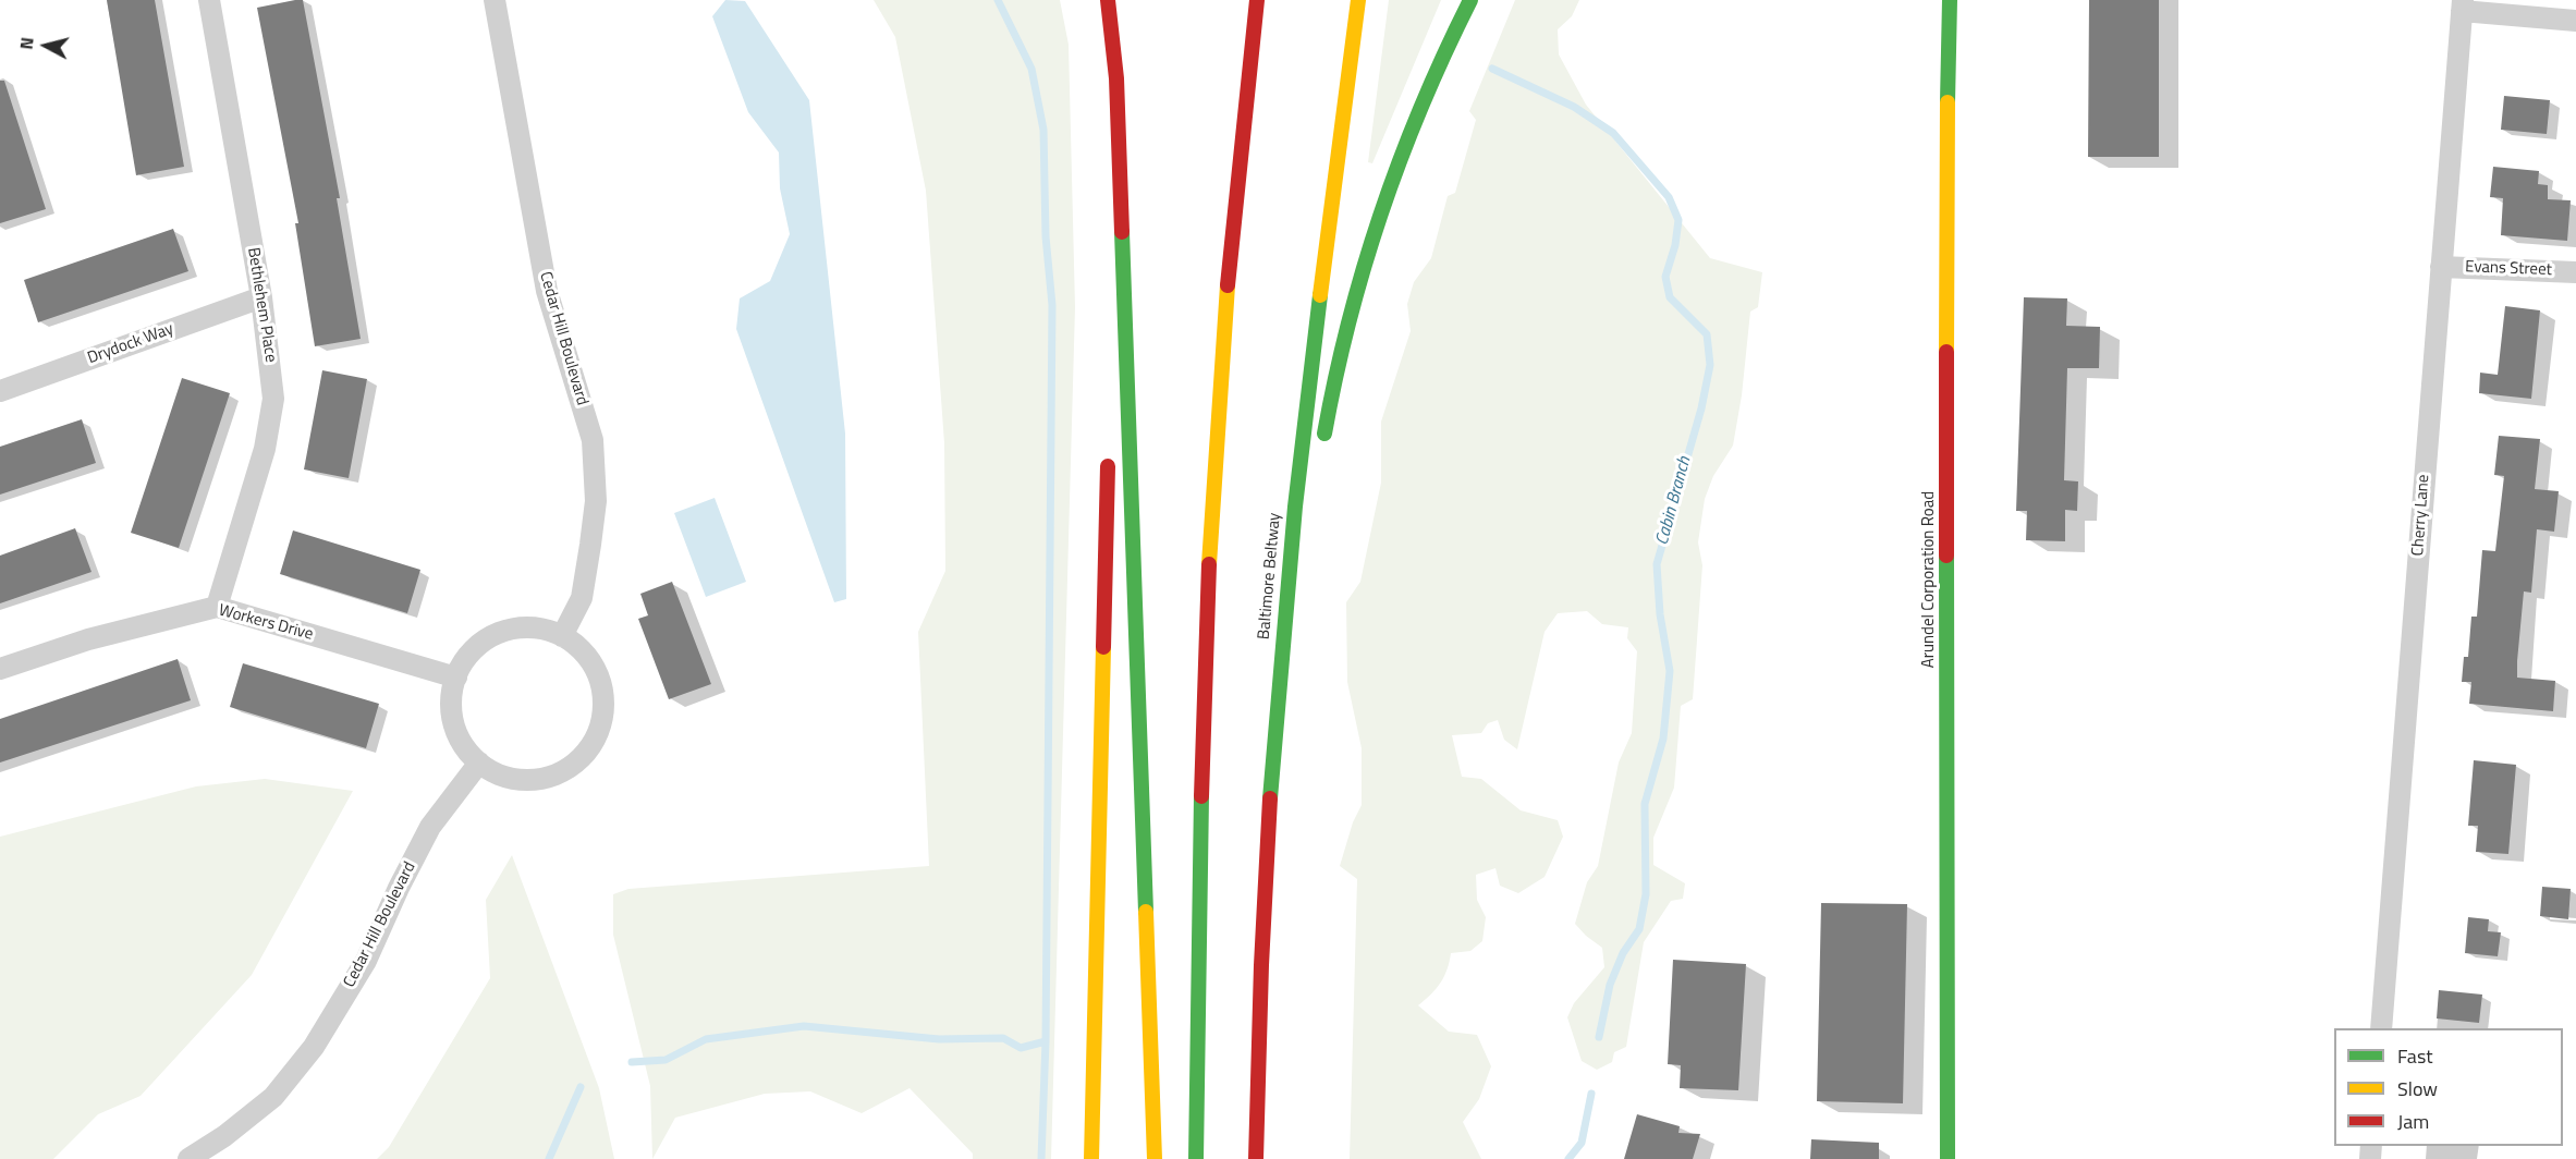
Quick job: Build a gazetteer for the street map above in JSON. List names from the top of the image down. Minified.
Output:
{"streets":{"main road":["Baltimore Beltway","Arundel Corporation Road"],"street":["Evans Street","Bethlehem Place","Cedar Hill Boulevard","Drydock Way","Cherry Lane","Workers Drive"]},"crossings":[["Evans Street","Cherry Lane"],["Bethlehem Place","Drydock Way"],["Bethlehem Place","Workers Drive"],["Cedar Hill Boulevard","Workers Drive"]],"water":["Cabin Branch"],"legend":["Fast","Slow","Jam"],"north":"left"}
